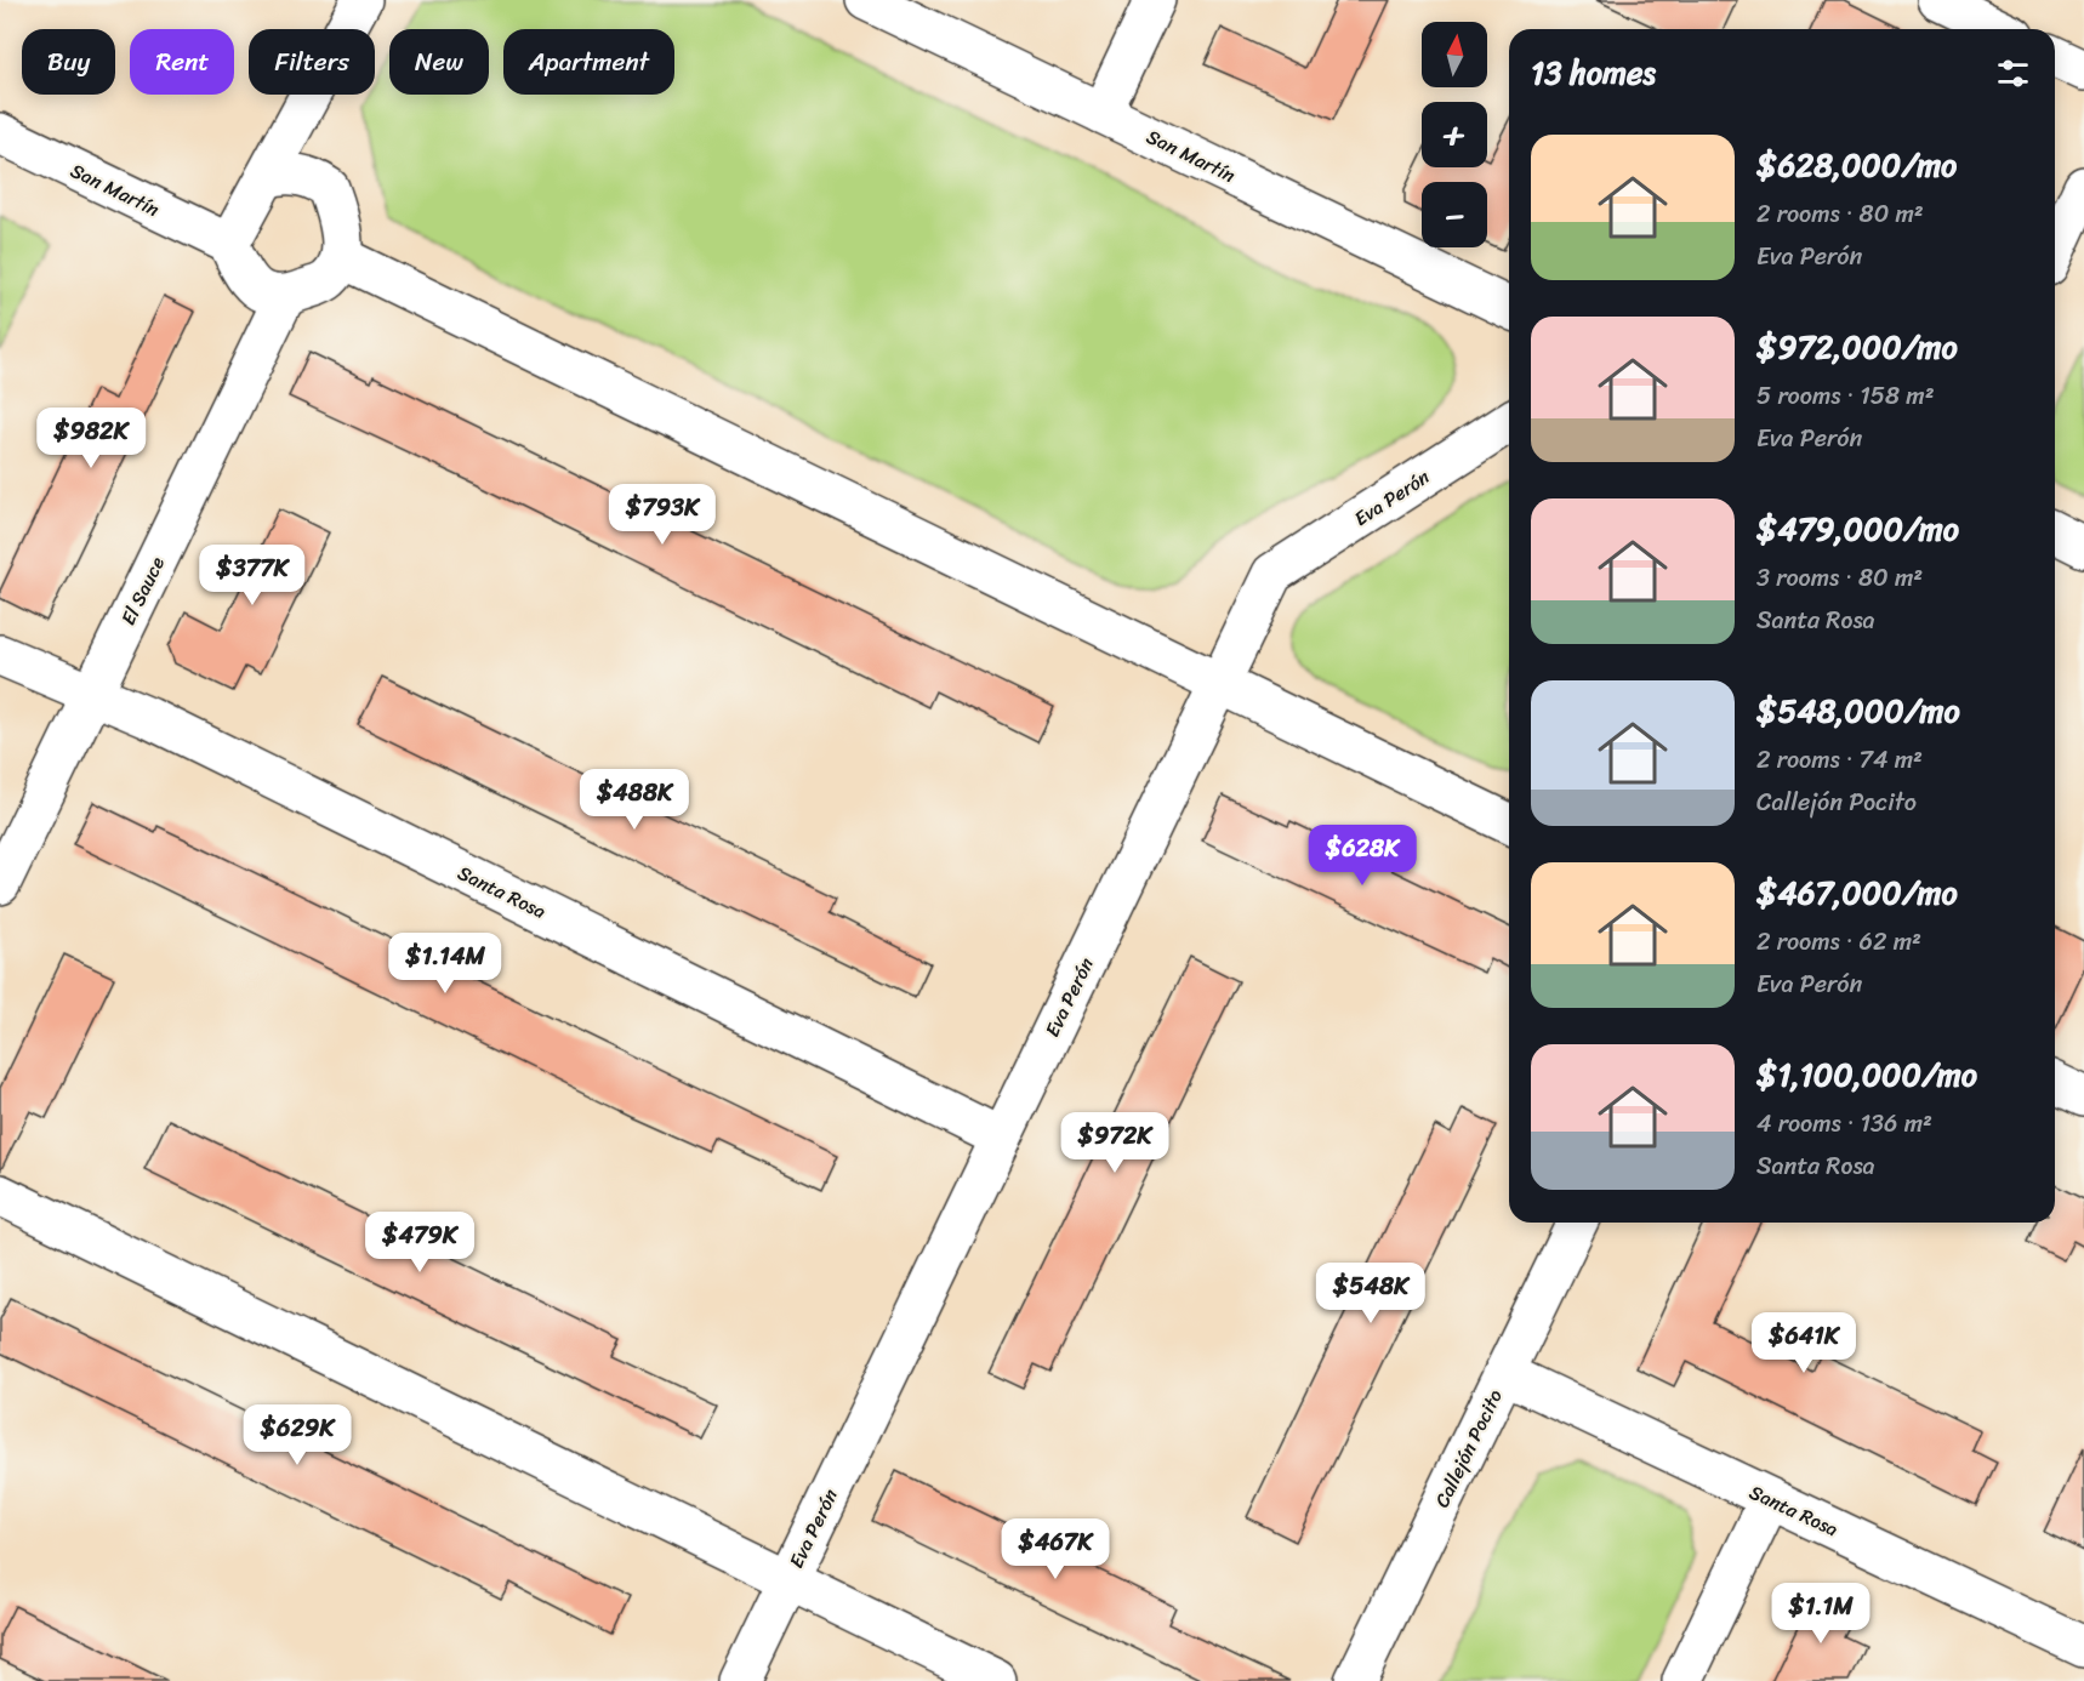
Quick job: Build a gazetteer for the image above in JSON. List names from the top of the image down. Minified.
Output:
{"streets":{"street":["San Martín","Eva Perón","El Sauce","Santa Rosa","Callejón Pocito"]},"crossings":[["San Martín","El Sauce"],["Eva Perón","Santa Rosa"],["El Sauce","Santa Rosa"],["Santa Rosa","Callejón Pocito"]],"north":"top","page":{"map_buttons":["+","−"],"chip":["Buy","Rent","Filters","New","Apartment"],"heading":"13 homes","list":[{"name":"$628,000/mo","note":"2 rooms · 80 m² · Eva Perón"},{"name":"$972,000/mo","note":"5 rooms · 158 m² · Eva Perón"},{"name":"$479,000/mo","note":"3 rooms · 80 m² · Santa Rosa"},{"name":"$548,000/mo","note":"2 rooms · 74 m² · Callejón Pocito"},{"name":"$467,000/mo","note":"2 rooms · 62 m² · Eva Perón"},{"name":"$1,100,000/mo","note":"4 rooms · 136 m² · Santa Rosa"}],"price":["$982K","$793K","$377K","$488K","$628K","$1.14M","$972K","$479K","$548K","$641K","$629K","$467K","$1.1M"]}}
